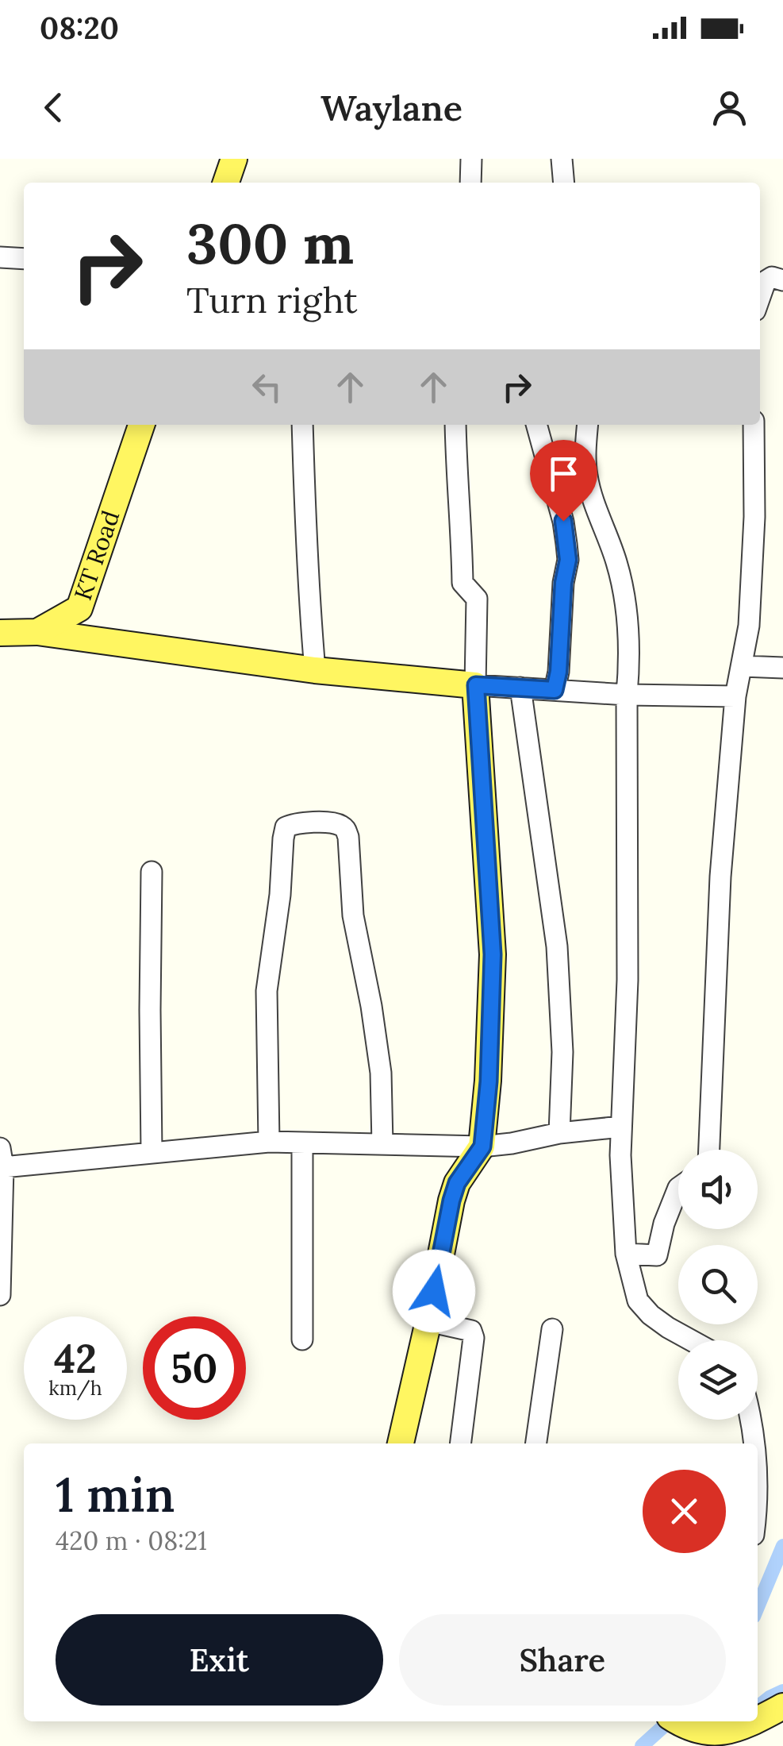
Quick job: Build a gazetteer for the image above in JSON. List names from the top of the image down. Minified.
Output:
{"streets":{"main road":["KT Road"]},"page":{"status":"08:20","header":"Waylane","turn":["300 m","Turn right"],"speed":"42 km/h","limit":"50","heading":["1 min","420 m · 08:21"],"buttons":["Exit","Share"]}}
